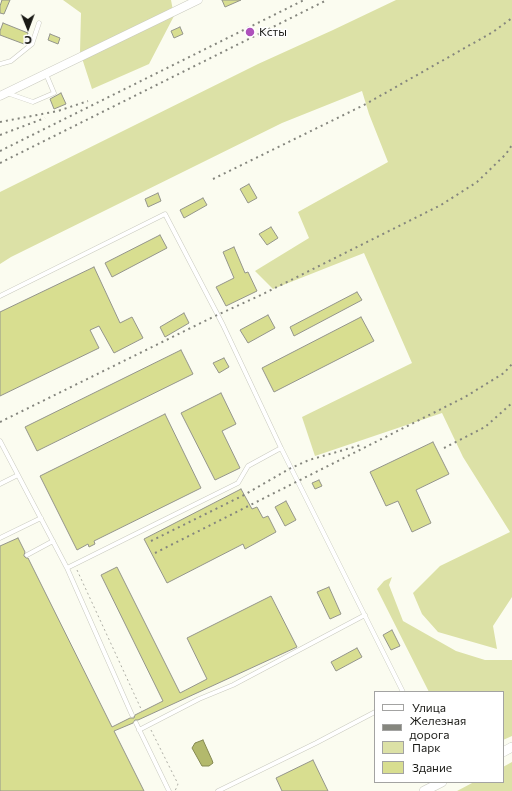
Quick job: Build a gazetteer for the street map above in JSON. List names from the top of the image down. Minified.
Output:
{"places":["Ксты"],"legend":["Улица","Железная дорога","Парк","Здание"],"north":"bottom"}
